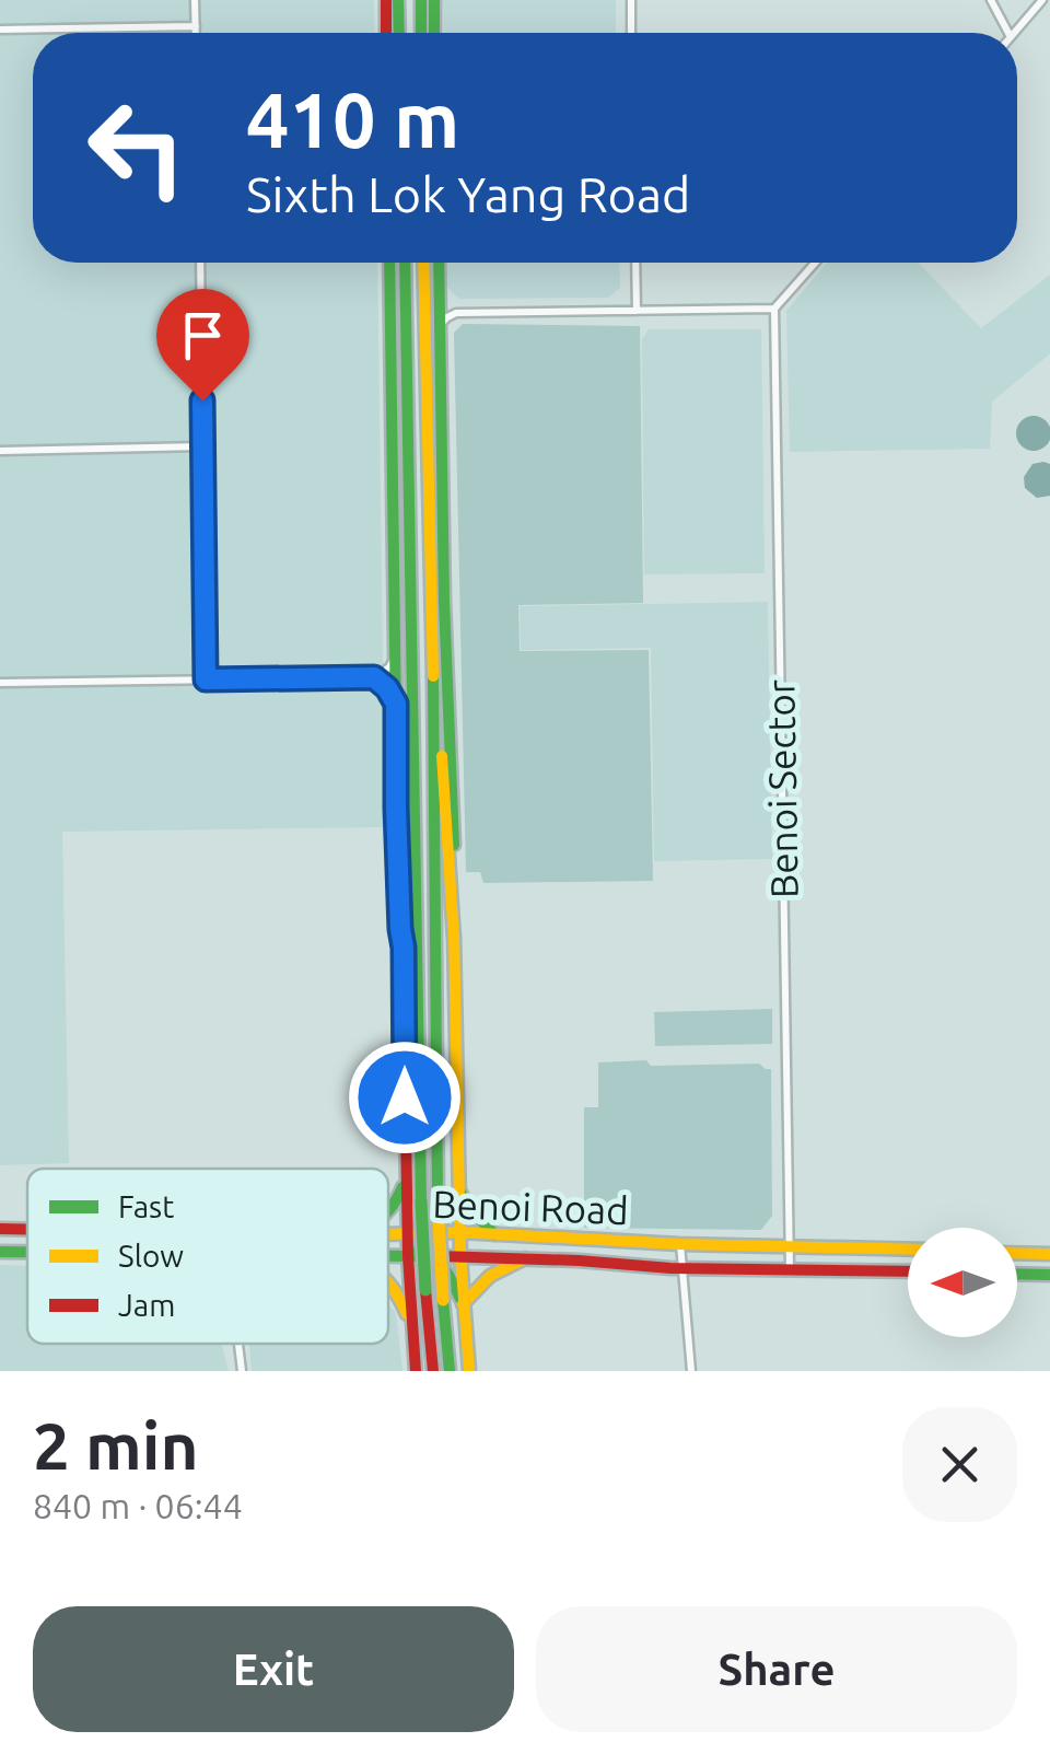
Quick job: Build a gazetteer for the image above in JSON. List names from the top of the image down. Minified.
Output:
{"streets":{"main road":["Benoi Road"],"street":["Benoi Sector"]},"crossings":[["Benoi Sector","Benoi Road"]],"legend":["Fast","Slow","Jam"],"north":"left","page":{"turn":["410 m","Sixth Lok Yang Road"],"heading":["2 min","840 m · 06:44"],"buttons":["Exit","Share"]}}
